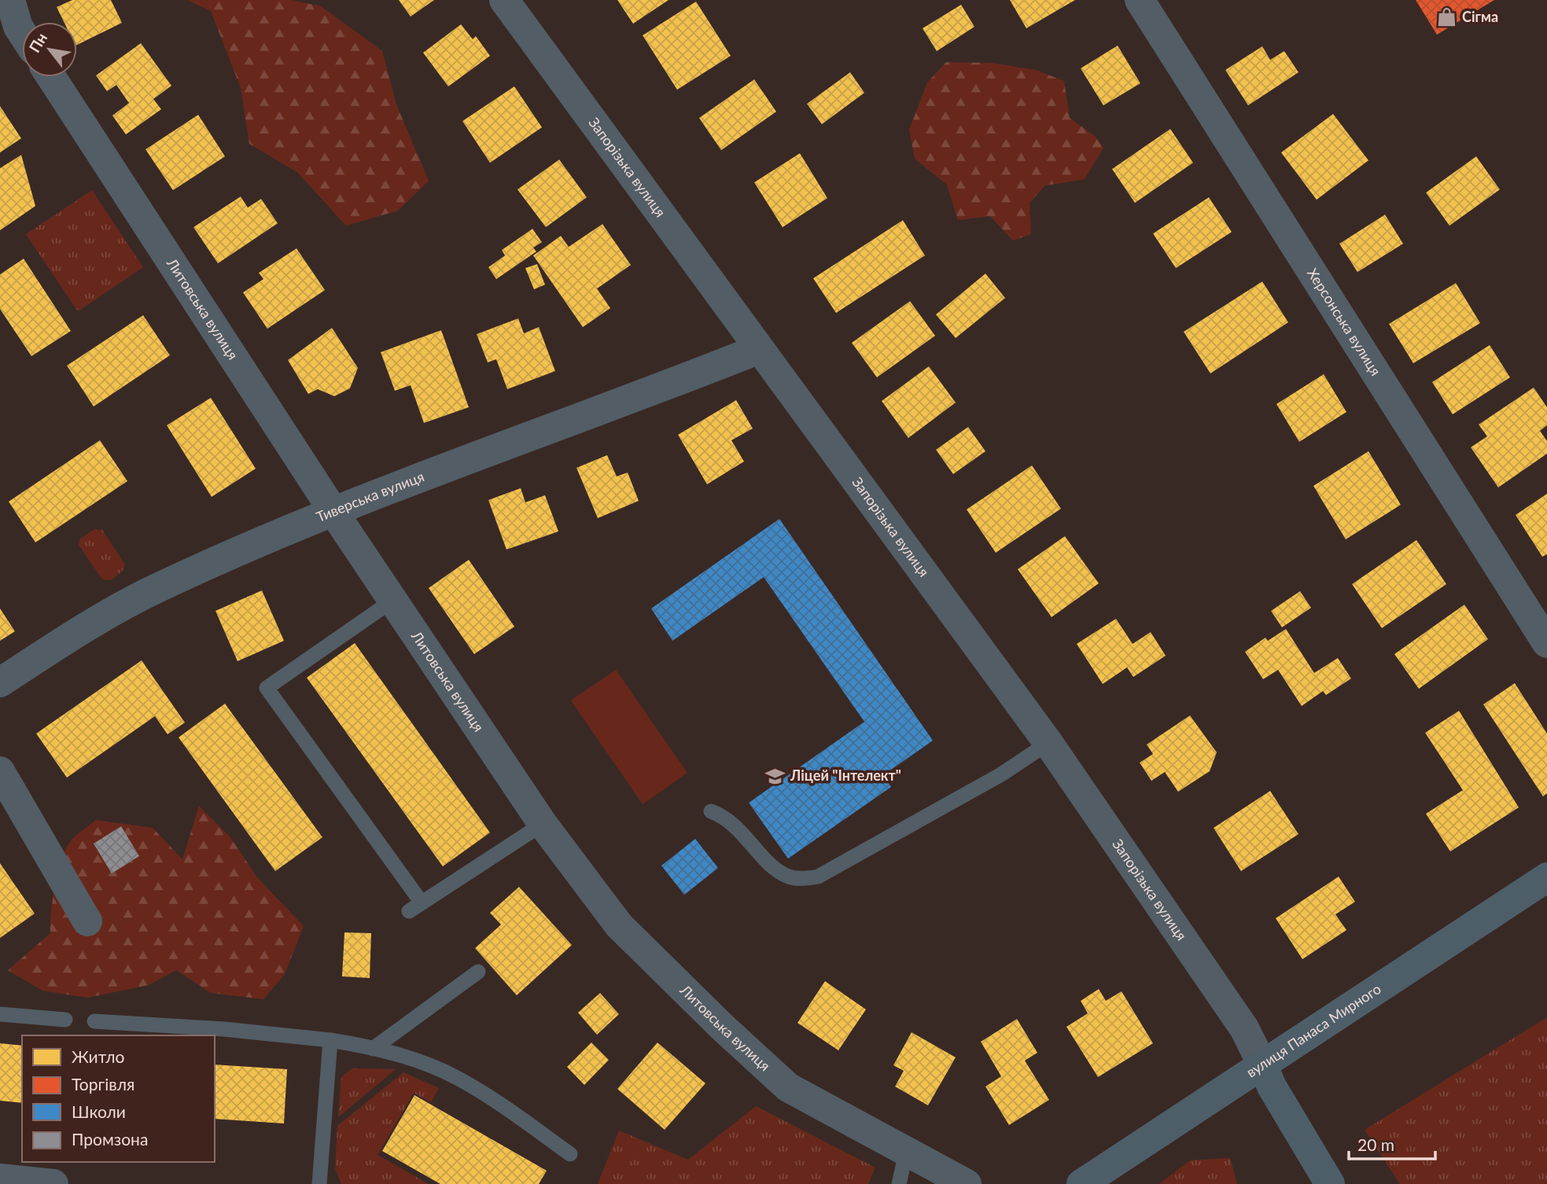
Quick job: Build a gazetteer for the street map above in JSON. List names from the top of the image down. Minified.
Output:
{"streets":{"street":["Запорізька вулиця","Литовська вулиця","Херсонська вулиця","Тиверська вулиця","вулиця Панаса Мирного"]},"crossings":[["Запорізька вулиця","Тиверська вулиця"],["Запорізька вулиця","вулиця Панаса Мирного"],["Литовська вулиця","Тиверська вулиця"]],"places":{"shop":["Сігма"],"school or university":["Ліцей \"Інтелект\""]},"legend":["Житло","Торгівля","Школи","Промзона"],"scale_bar":"20 m","north":"top left"}
